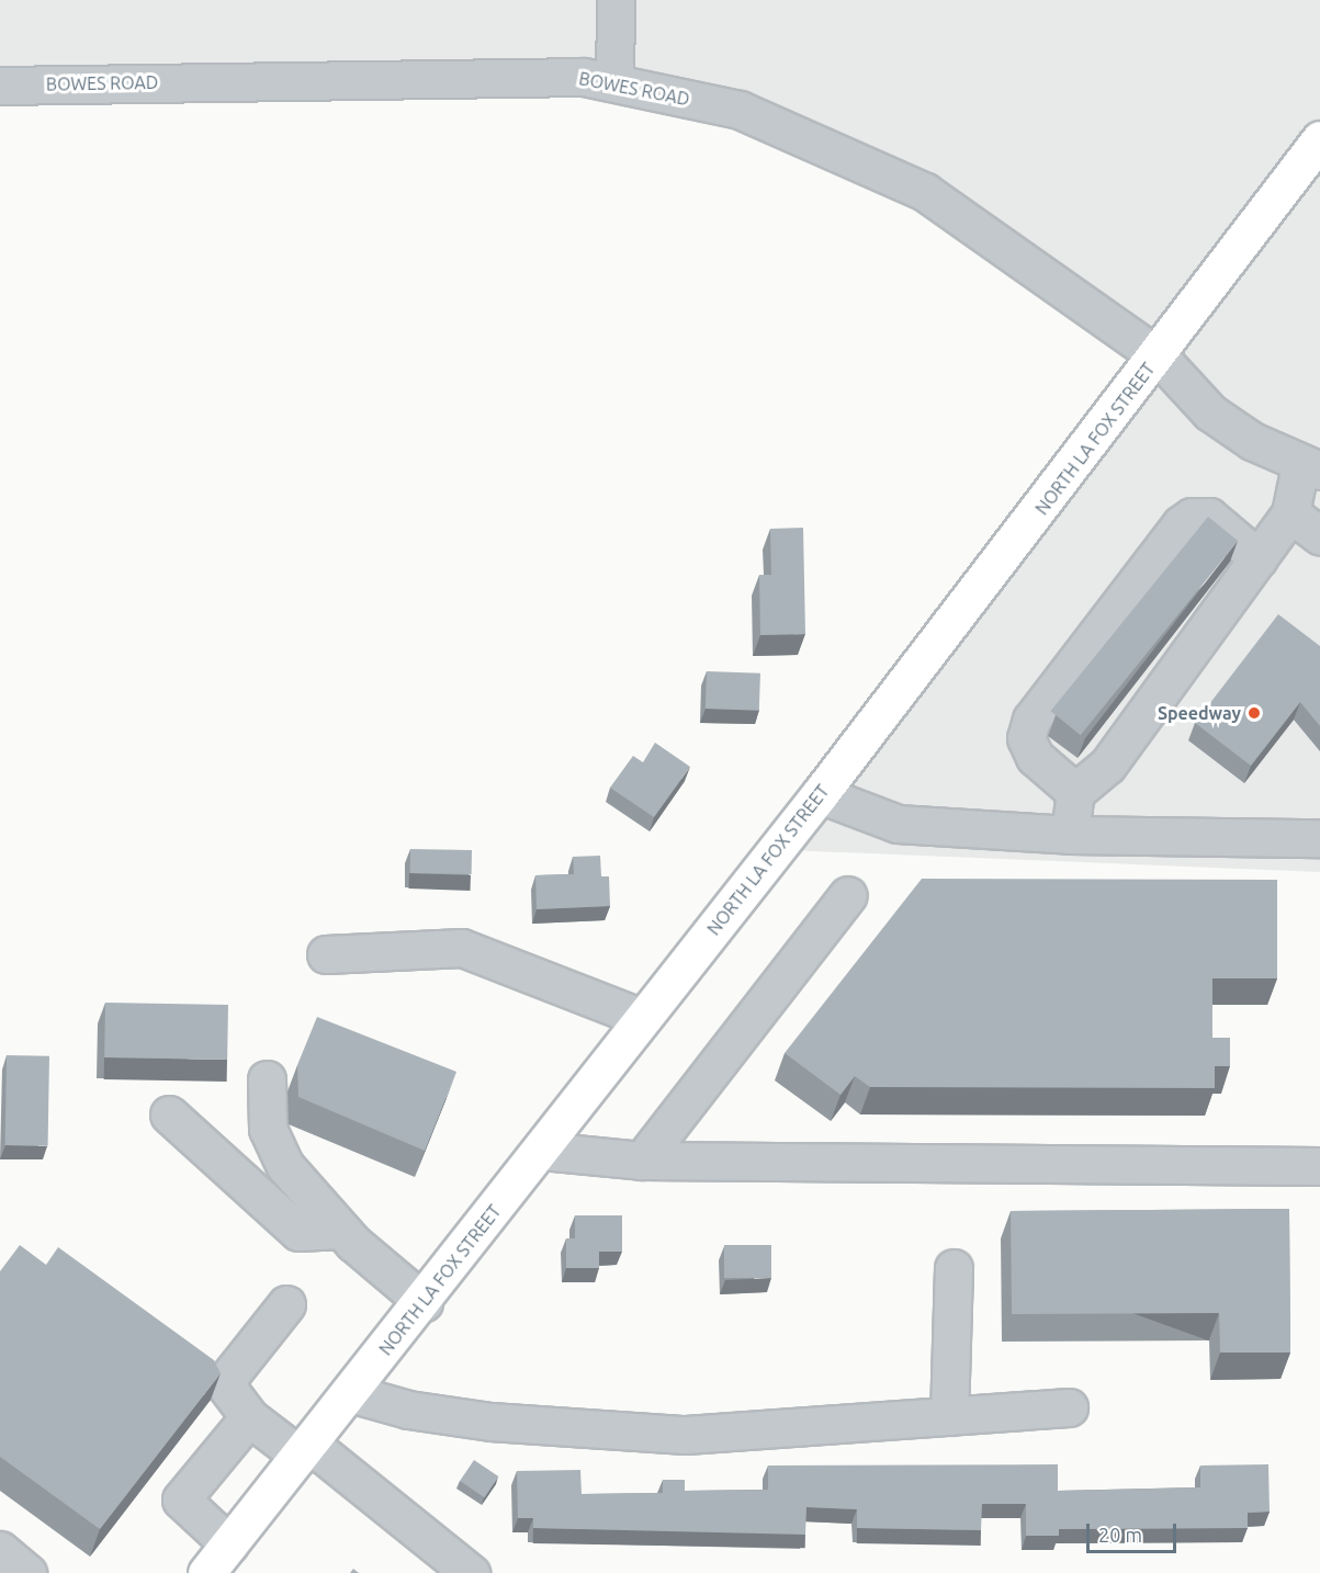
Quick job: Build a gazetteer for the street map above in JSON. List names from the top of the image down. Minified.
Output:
{"streets":{"main road":["NORTH LA FOX STREET"],"street":["BOWES ROAD"]},"crossings":[["BOWES ROAD","NORTH LA FOX STREET"]],"places":["Speedway"],"scale_bar":"20 m"}
